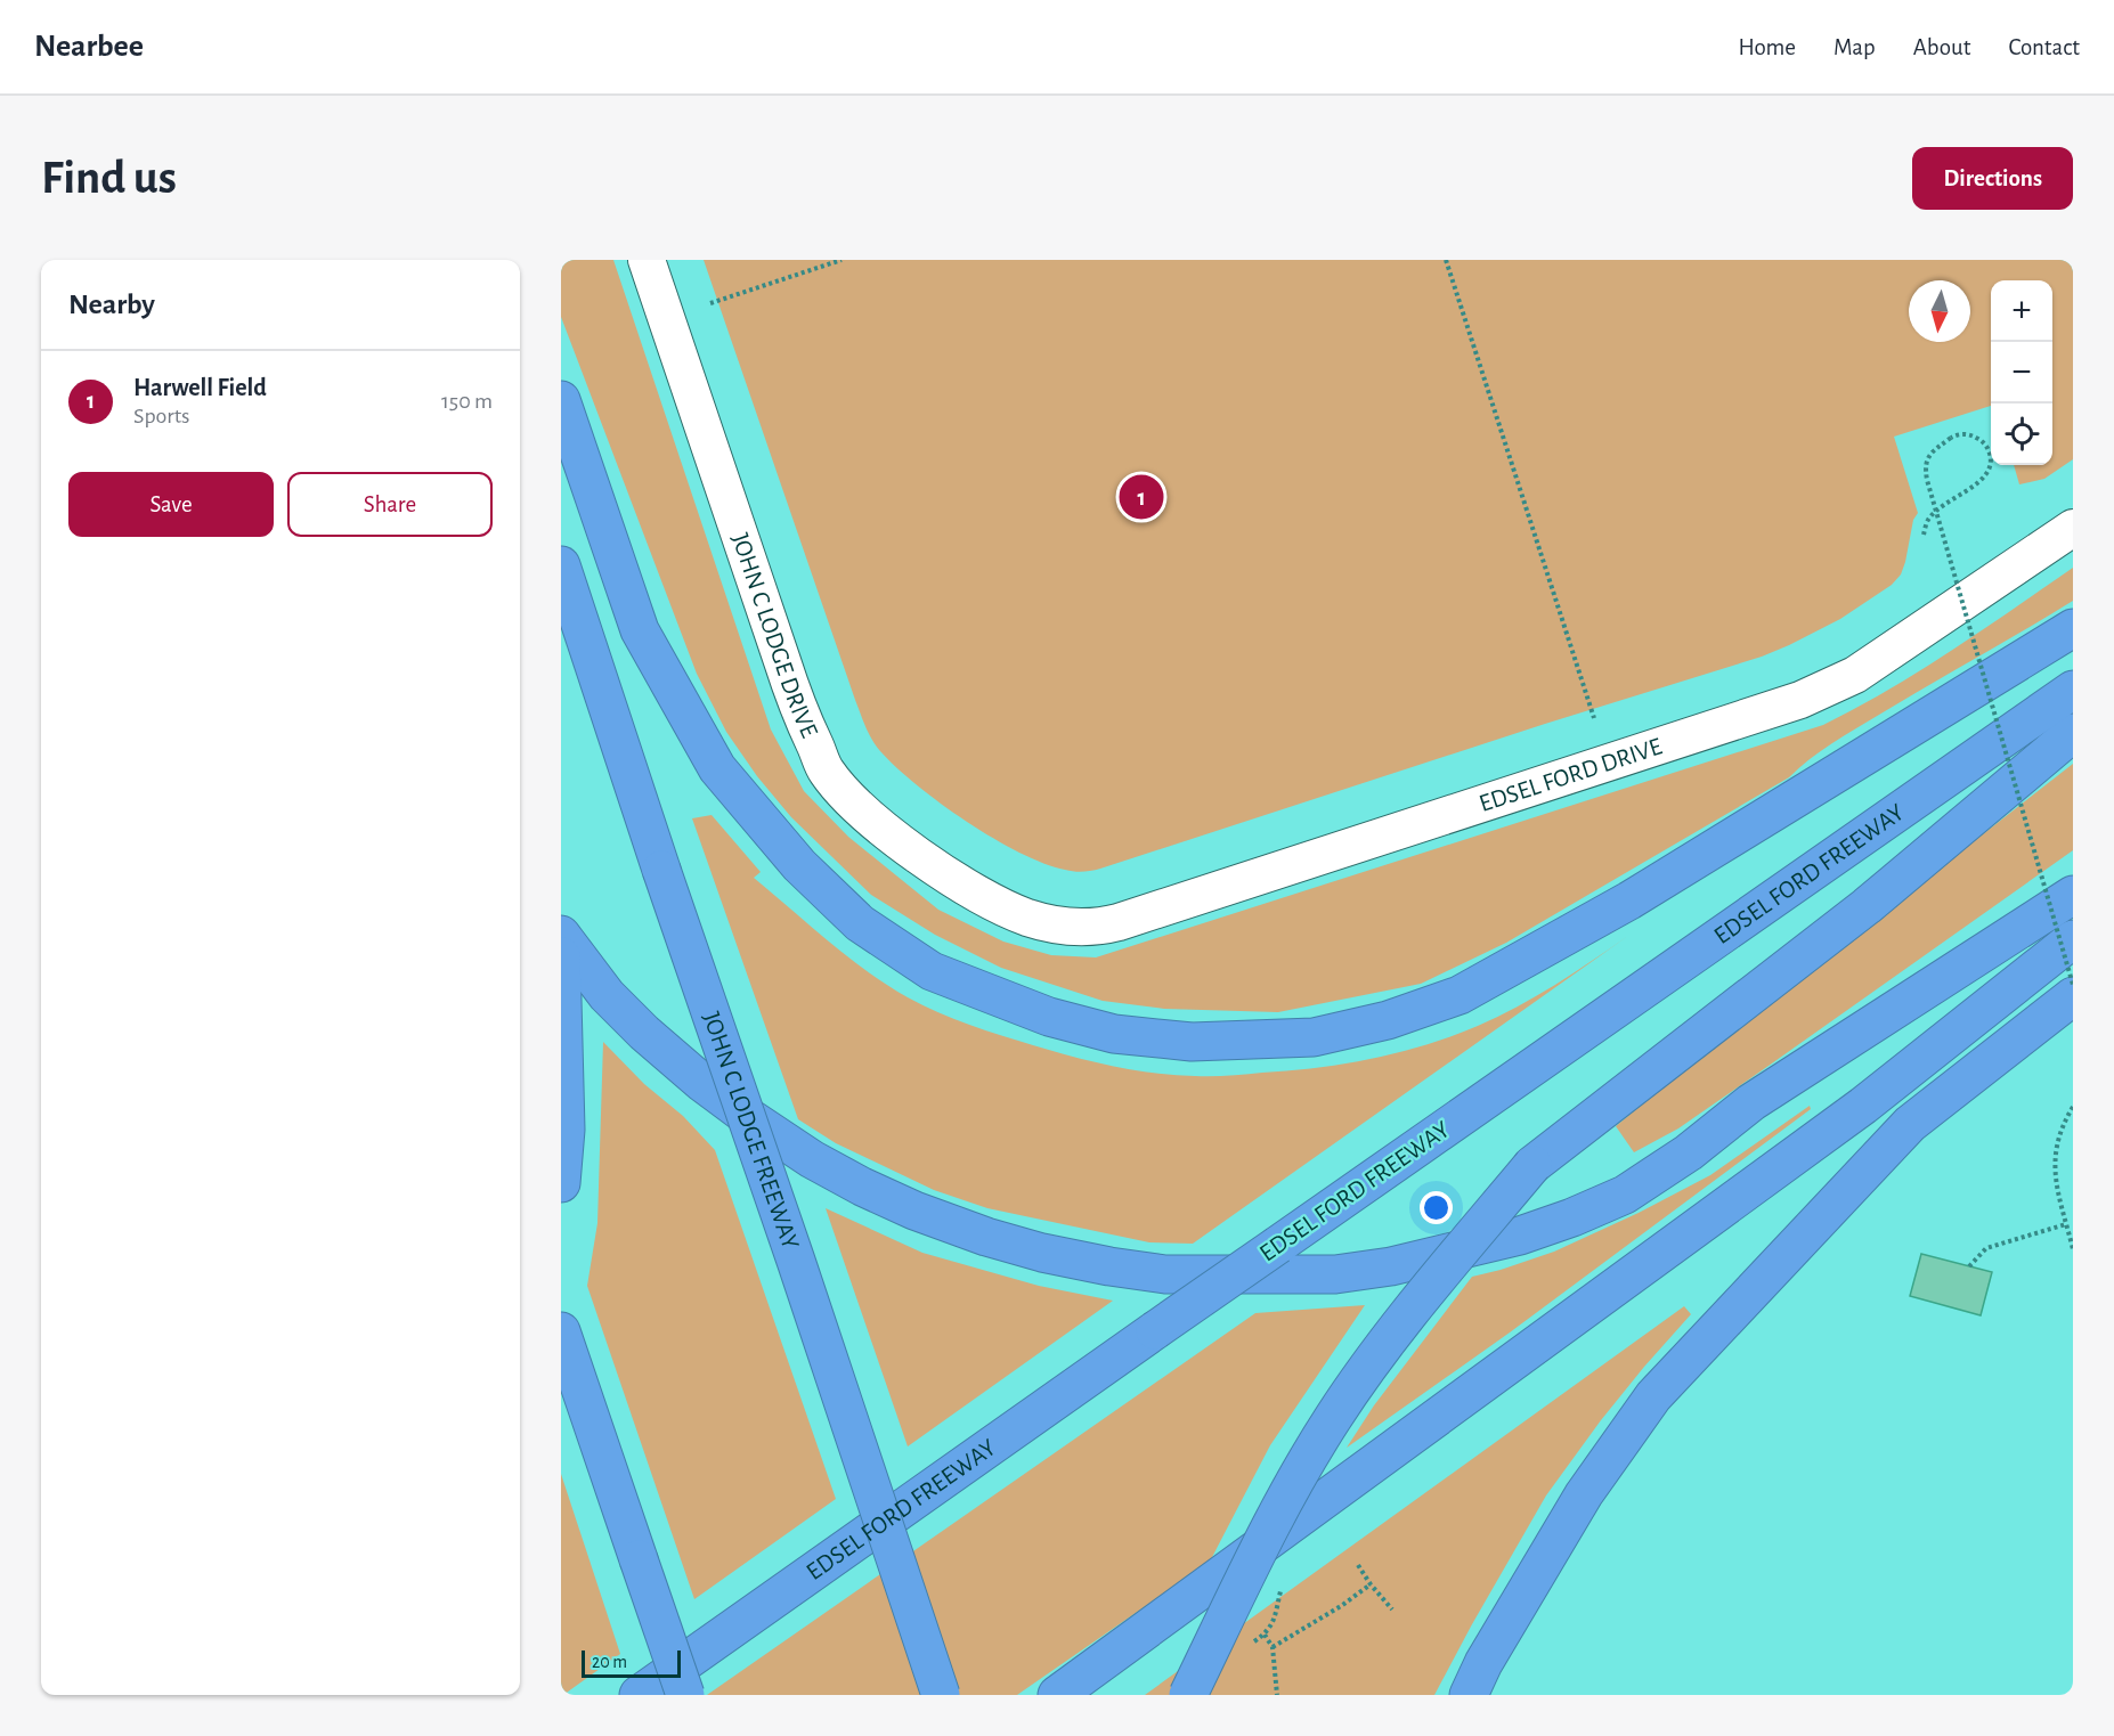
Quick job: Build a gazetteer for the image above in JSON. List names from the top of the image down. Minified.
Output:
{"streets":{"highway":["EDSEL FORD FREEWAY","JOHN C LODGE FREEWAY"],"street":["JOHN C LODGE DRIVE","EDSEL FORD DRIVE"]},"crossings":[["JOHN C LODGE DRIVE","EDSEL FORD DRIVE"]],"scale_bar":"20 m","north":"bottom","page":{"header":"Nearbee","nav":["Home","Map","About","Contact"],"buttons":["Directions",["Save","Share"]],"title":"Find us","heading":"Nearby","map_buttons":["+","−"],"list":[{"mark":"1","name":"Harwell Field","note":"Sports","value":"150 m"}],"pins":"1","scale":"20 m"}}
